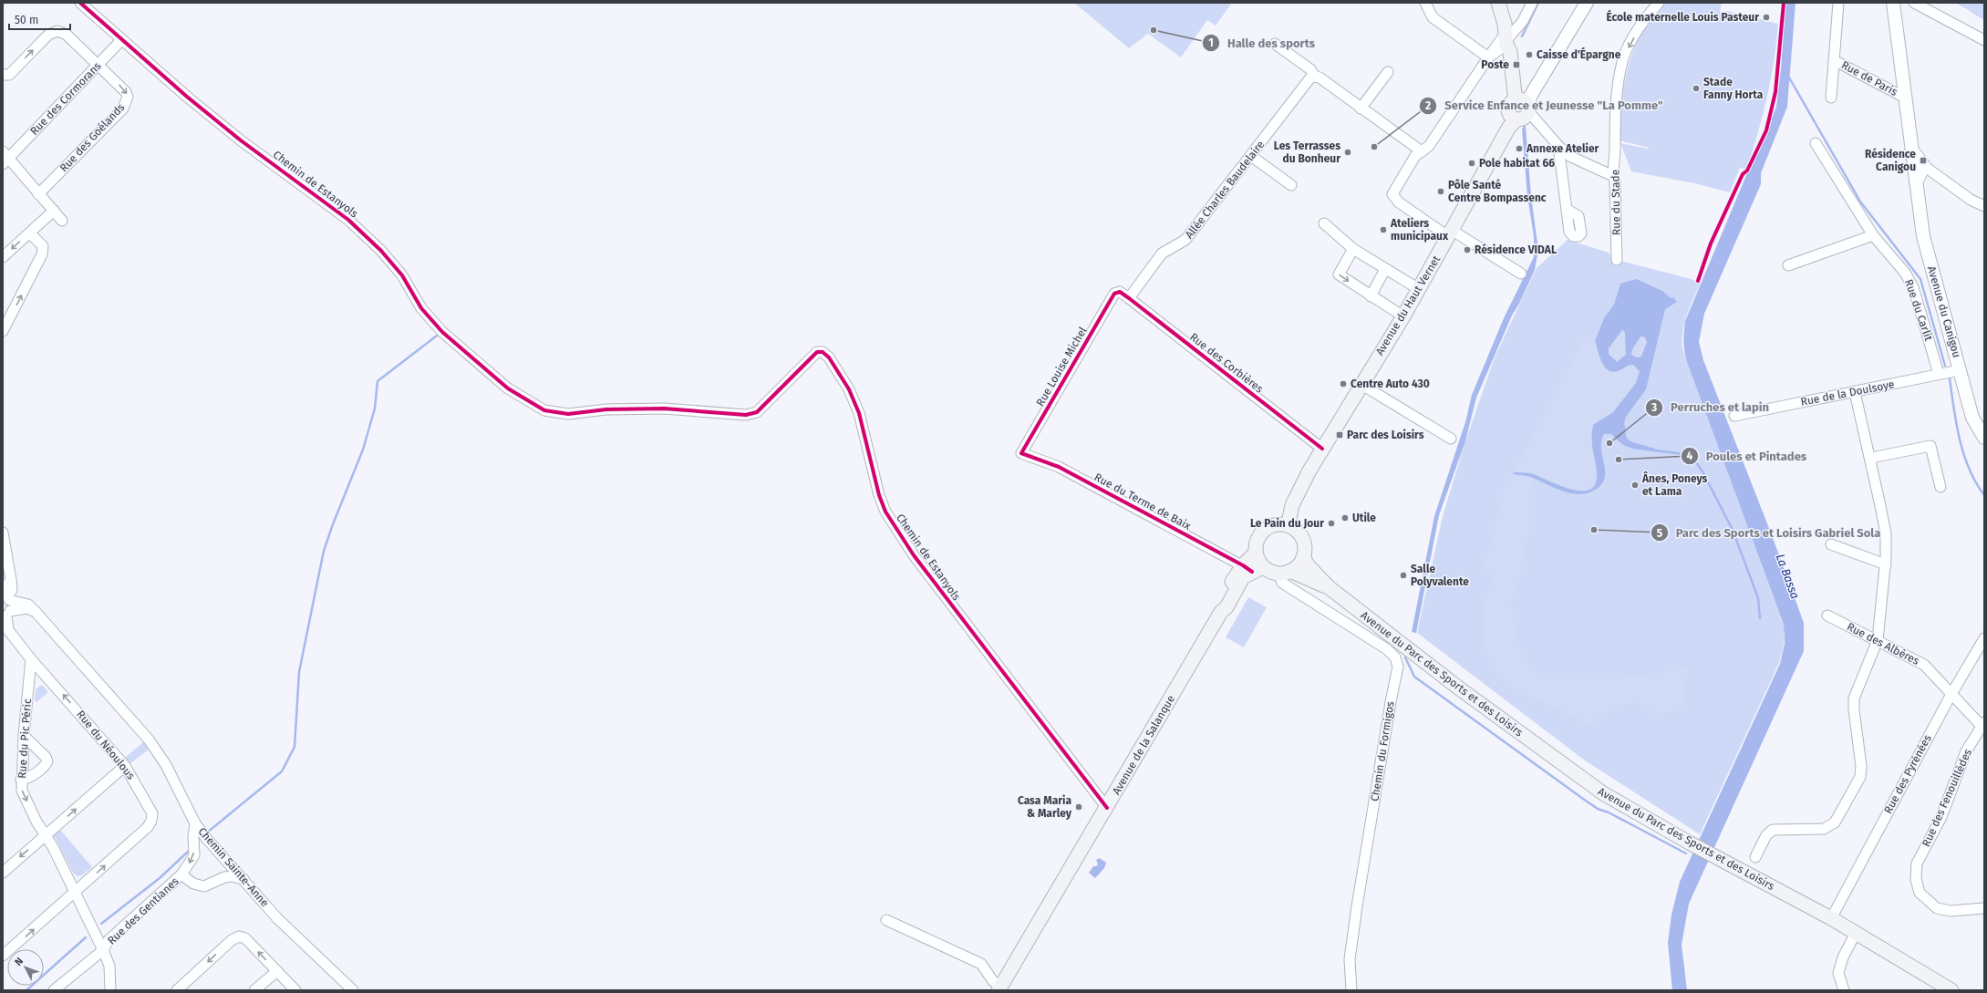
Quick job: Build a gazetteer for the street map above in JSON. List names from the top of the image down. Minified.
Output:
{"streets":{"main road":["Avenue du Haut Vernet","Avenue du Parc des Sports et des Loisirs","Avenue de la Salanque"],"street":["Rue de Paris","Rue des Cormorans","Rue des Goélands","Chemin de Estanyols","Allée Charles Baudelaire","Rue du Stade","Rue du Carlit","Avenue du Canigou","Rue des Corbières","Rue Louise Michel","Rue de la Doulsoye","Rue du Terme de Baix","Rue des Albères","Rue du Pic Péric","Rue du Néoulous","Chemin du Formigos","Rue des Pyrénées","Rue des Fenouillèdes","Chemin Sainte-Anne","Rue des Gentianes"]},"crossings":[["Rue des Cormorans","Rue des Goélands"],["Rue des Cormorans","Chemin de Estanyols"],["Chemin de Estanyols","Avenue de la Salanque"],["Allée Charles Baudelaire","Rue des Corbières"],["Avenue du Haut Vernet","Rue des Corbières"],["Avenue du Haut Vernet","Rue du Terme de Baix"],["Avenue du Haut Vernet","Avenue du Parc des Sports et des Loisirs"],["Avenue du Haut Vernet","Avenue de la Salanque"],["Avenue du Haut Vernet","Chemin du Formigos"],["Rue du Carlit","Rue de la Doulsoye"],["Avenue du Canigou","Rue de la Doulsoye"],["Rue des Corbières","Rue Louise Michel"],["Rue Louise Michel","Rue du Terme de Baix"],["Rue du Terme de Baix","Avenue du Parc des Sports et des Loisirs"],["Rue du Terme de Baix","Avenue de la Salanque"],["Rue du Terme de Baix","Chemin du Formigos"],["Rue des Albères","Rue des Pyrénées"],["Rue des Albères","Rue des Fenouillèdes"],["Avenue du Parc des Sports et des Loisirs","Avenue de la Salanque"],["Avenue du Parc des Sports et des Loisirs","Chemin du Formigos"],["Rue du Pic Péric","Rue du Néoulous"],["Rue du Pic Péric","Rue des Gentianes"],["Avenue de la Salanque","Chemin du Formigos"],["Chemin Sainte-Anne","Rue des Gentianes"]],"one_way":["Rue du Stade"],"water":["La Bassa"],"places":{"other":["École maternelle Louis Pasteur","Halle des sports","Caisse d'Épargne","Stade Fanny Horta","Service Enfance et Jeunesse \"La Pomme\"","Annexe Atelier","Les Terrasses du Bonheur","Pole habitat 66","Pôle Santé Centre Bompassenc","Ateliers municipaux","Résidence VIDAL","Centre Auto 430","Perruches et lapin","Poules et Pintades","Ânes, Poneys et Lama","Utile","Le Pain du Jour","Parc des Sports et Loisirs Gabriel Sola","Salle Polyvalente","Casa Maria & Marley"],"transit":["Poste","Résidence Canigou","Parc des Loisirs"]},"scale_bar":"50 m","north":"top left"}
